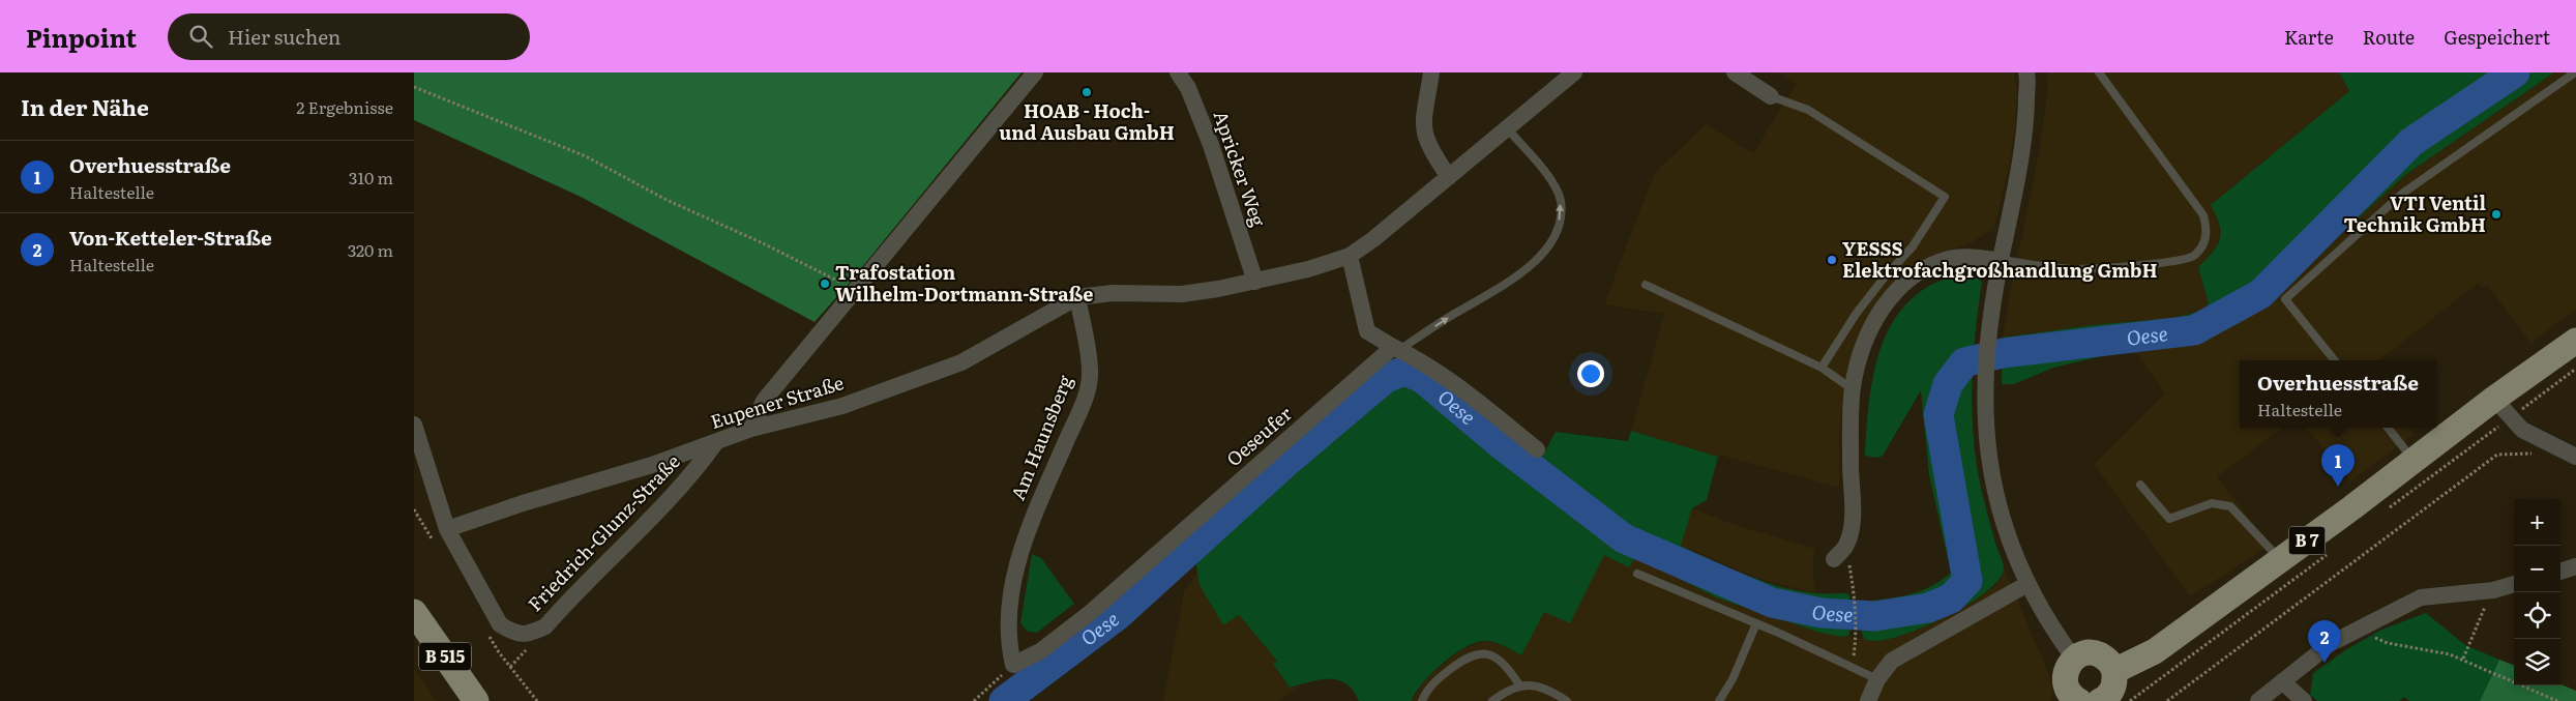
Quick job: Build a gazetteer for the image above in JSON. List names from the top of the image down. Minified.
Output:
{"streets":{"main road":["B 7","B 515"],"street":["Apricker Weg","Eupener Straße","Oeseufer","Am Haunsberg","Friedrich-Glunz-Straße"]},"crossings":[["Eupener Straße","Am Haunsberg"],["Eupener Straße","Friedrich-Glunz-Straße"],["Oeseufer","Am Haunsberg"]],"water":["Oese"],"places":["HOAB - Hoch- und Ausbau GmbH","VTI Ventil Technik GmbH","YESSS Elektrofachgroßhandlung GmbH","Trafostation Wilhelm-Dortmann-Straße"],"page":{"header":"Pinpoint","search":"Hier suchen","nav":["Karte","Route","Gespeichert"],"heading":["In der Nähe","2 Ergebnisse"],"list":[{"mark":"1","name":"Overhuesstraße","note":"Haltestelle","value":"310 m"},{"mark":"2","name":"Von-Ketteler-Straße","note":"Haltestelle","value":"320 m"}],"popup":["Overhuesstraße","Haltestelle"],"pins":["1","2"],"map_buttons":["+","−"]}}
